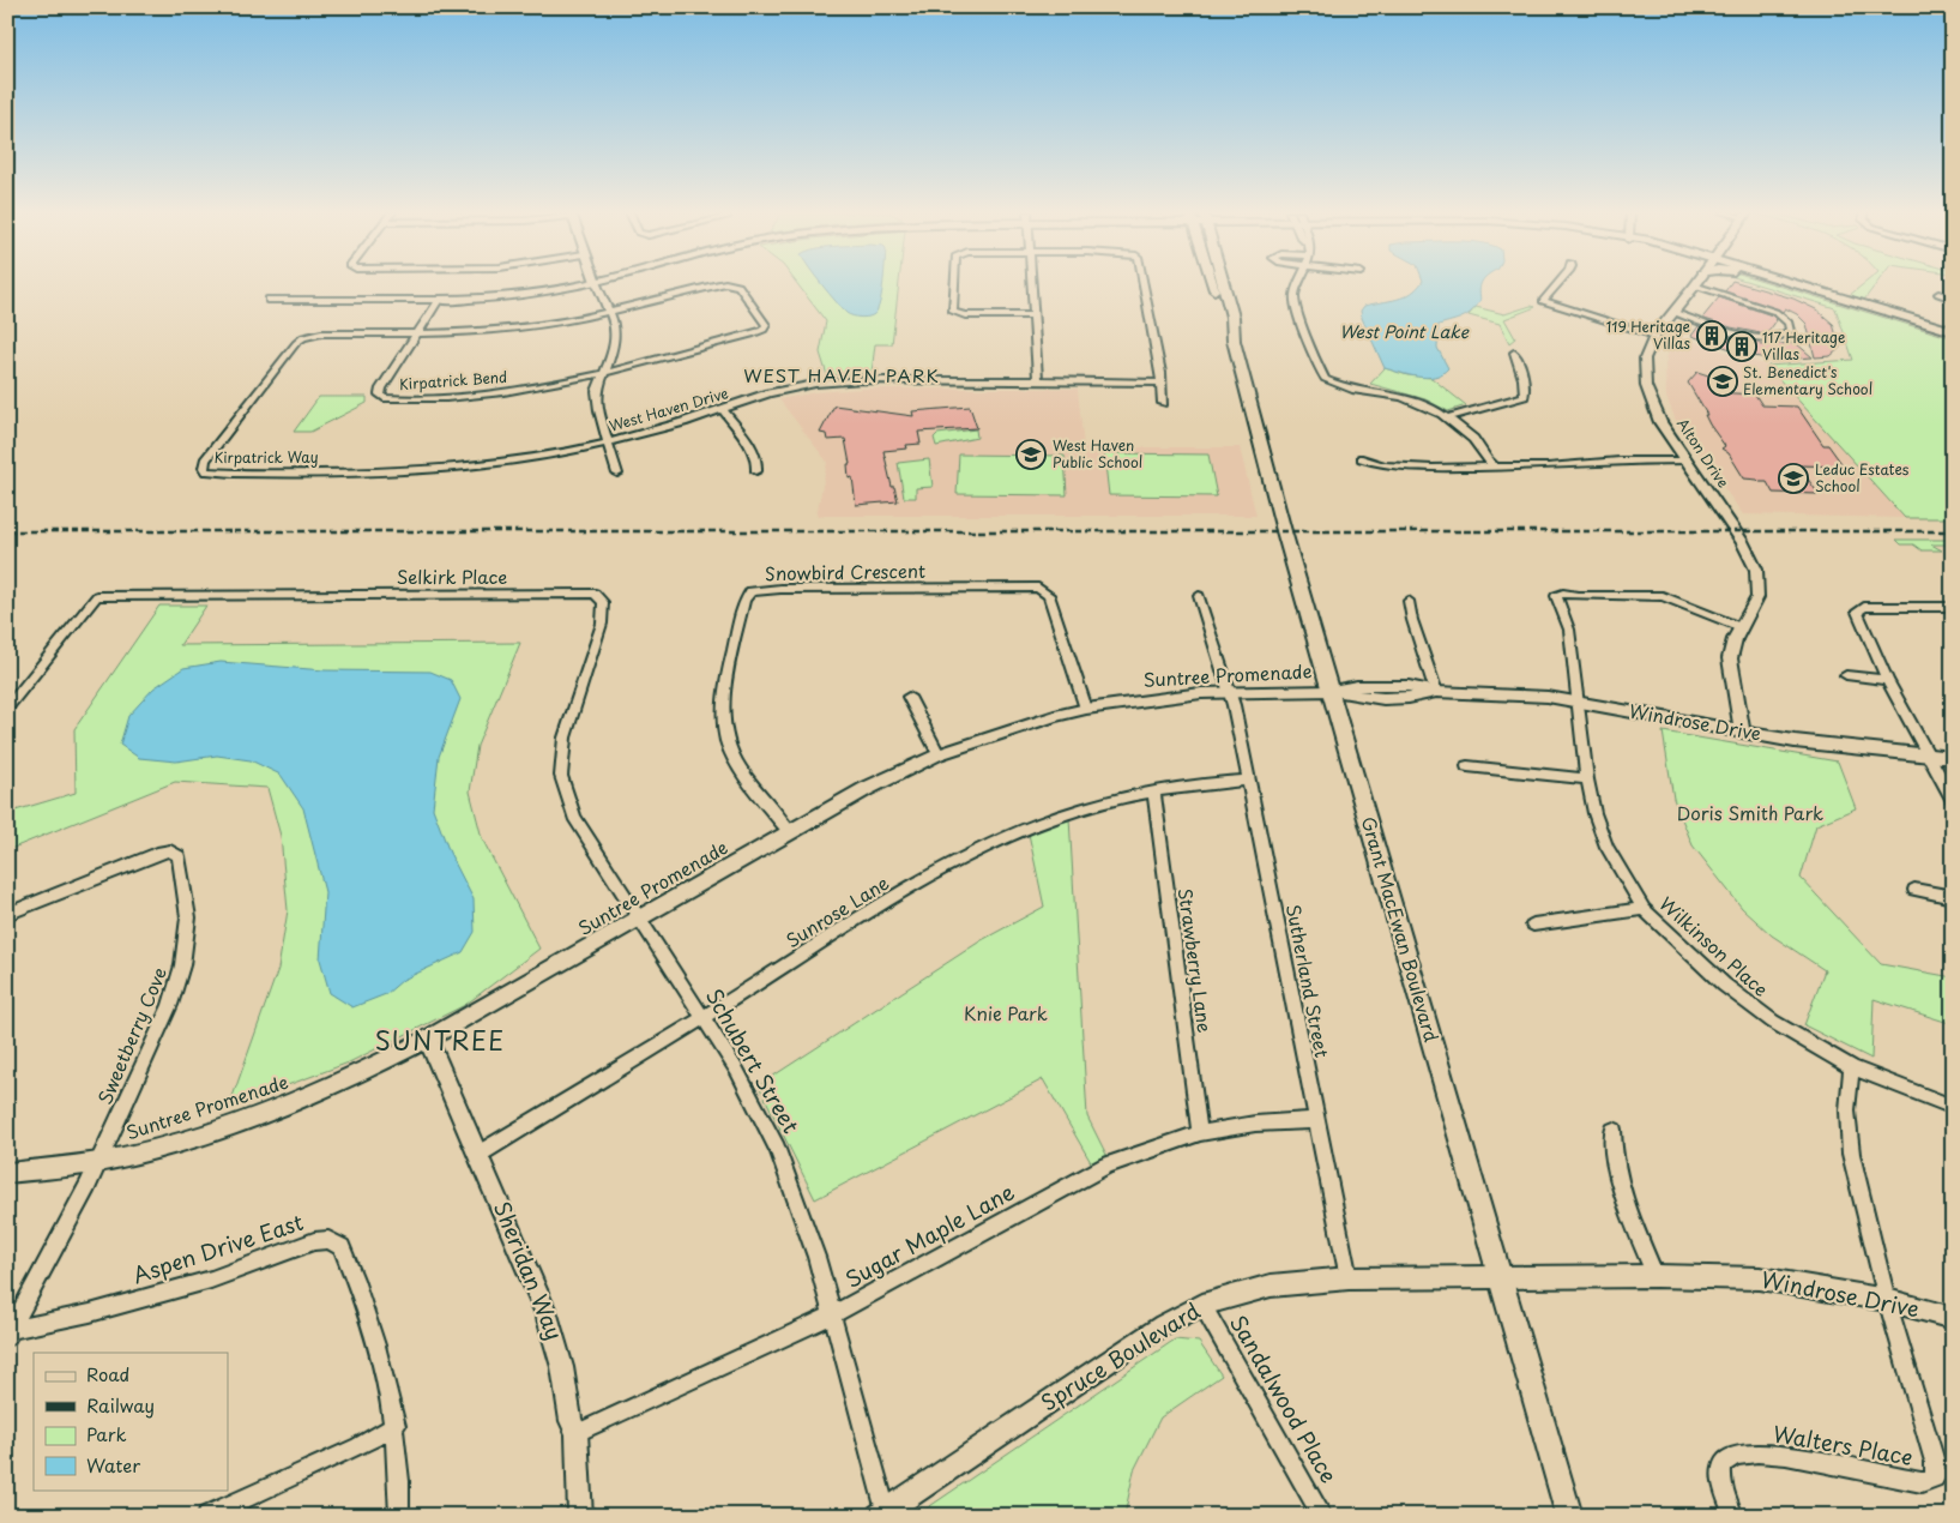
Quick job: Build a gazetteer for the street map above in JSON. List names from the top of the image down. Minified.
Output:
{"streets":{"main road":["Grant MacEwan Boulevard"],"street":["Kirpatrick Bend","West Haven Drive","Alton Drive","Kirpatrick Way","Snowbird Crescent","Selkirk Place","Suntree Promenade","Windrose Drive","Sunrose Lane","Wilkinson Place","Strawberry Lane","Sutherland Street","Sweetberry Cove","Schubert Street","Sugar Maple Lane","Aspen Drive East","Sheridan Way","Spruce Boulevard","Sandalwood Place","Walters Place"]},"crossings":[["Kirpatrick Bend","West Haven Drive"],["Kirpatrick Bend","Kirpatrick Way"],["West Haven Drive","Kirpatrick Way"],["Alton Drive","Windrose Drive"],["Alton Drive","Wilkinson Place"],["Snowbird Crescent","Suntree Promenade"],["Selkirk Place","Suntree Promenade"],["Selkirk Place","Schubert Street"],["Suntree Promenade","Windrose Drive"],["Suntree Promenade","Grant MacEwan Boulevard"],["Suntree Promenade","Sutherland Street"],["Suntree Promenade","Sweetberry Cove"],["Suntree Promenade","Schubert Street"],["Suntree Promenade","Sheridan Way"],["Windrose Drive","Grant MacEwan Boulevard"],["Windrose Drive","Wilkinson Place"],["Windrose Drive","Spruce Boulevard"],["Windrose Drive","Walters Place"],["Sunrose Lane","Strawberry Lane"],["Sunrose Lane","Sutherland Street"],["Sunrose Lane","Schubert Street"],["Sunrose Lane","Sheridan Way"],["Grant MacEwan Boulevard","Spruce Boulevard"],["Strawberry Lane","Sugar Maple Lane"],["Sutherland Street","Sugar Maple Lane"],["Sutherland Street","Spruce Boulevard"],["Schubert Street","Sugar Maple Lane"],["Schubert Street","Spruce Boulevard"],["Sugar Maple Lane","Sheridan Way"],["Spruce Boulevard","Sandalwood Place"]],"districts":["WEST HAVEN PARK","SUNTREE"],"water":["West Point Lake"],"parks":["Doris Smith Park","Knie Park"],"places":{"building":["119 Heritage Villas","117 Heritage Villas"],"school or university":["St. Benedict's Elementary School","West Haven Public School","Leduc Estates School"]},"legend":["Road","Railway","Park","Water"]}
